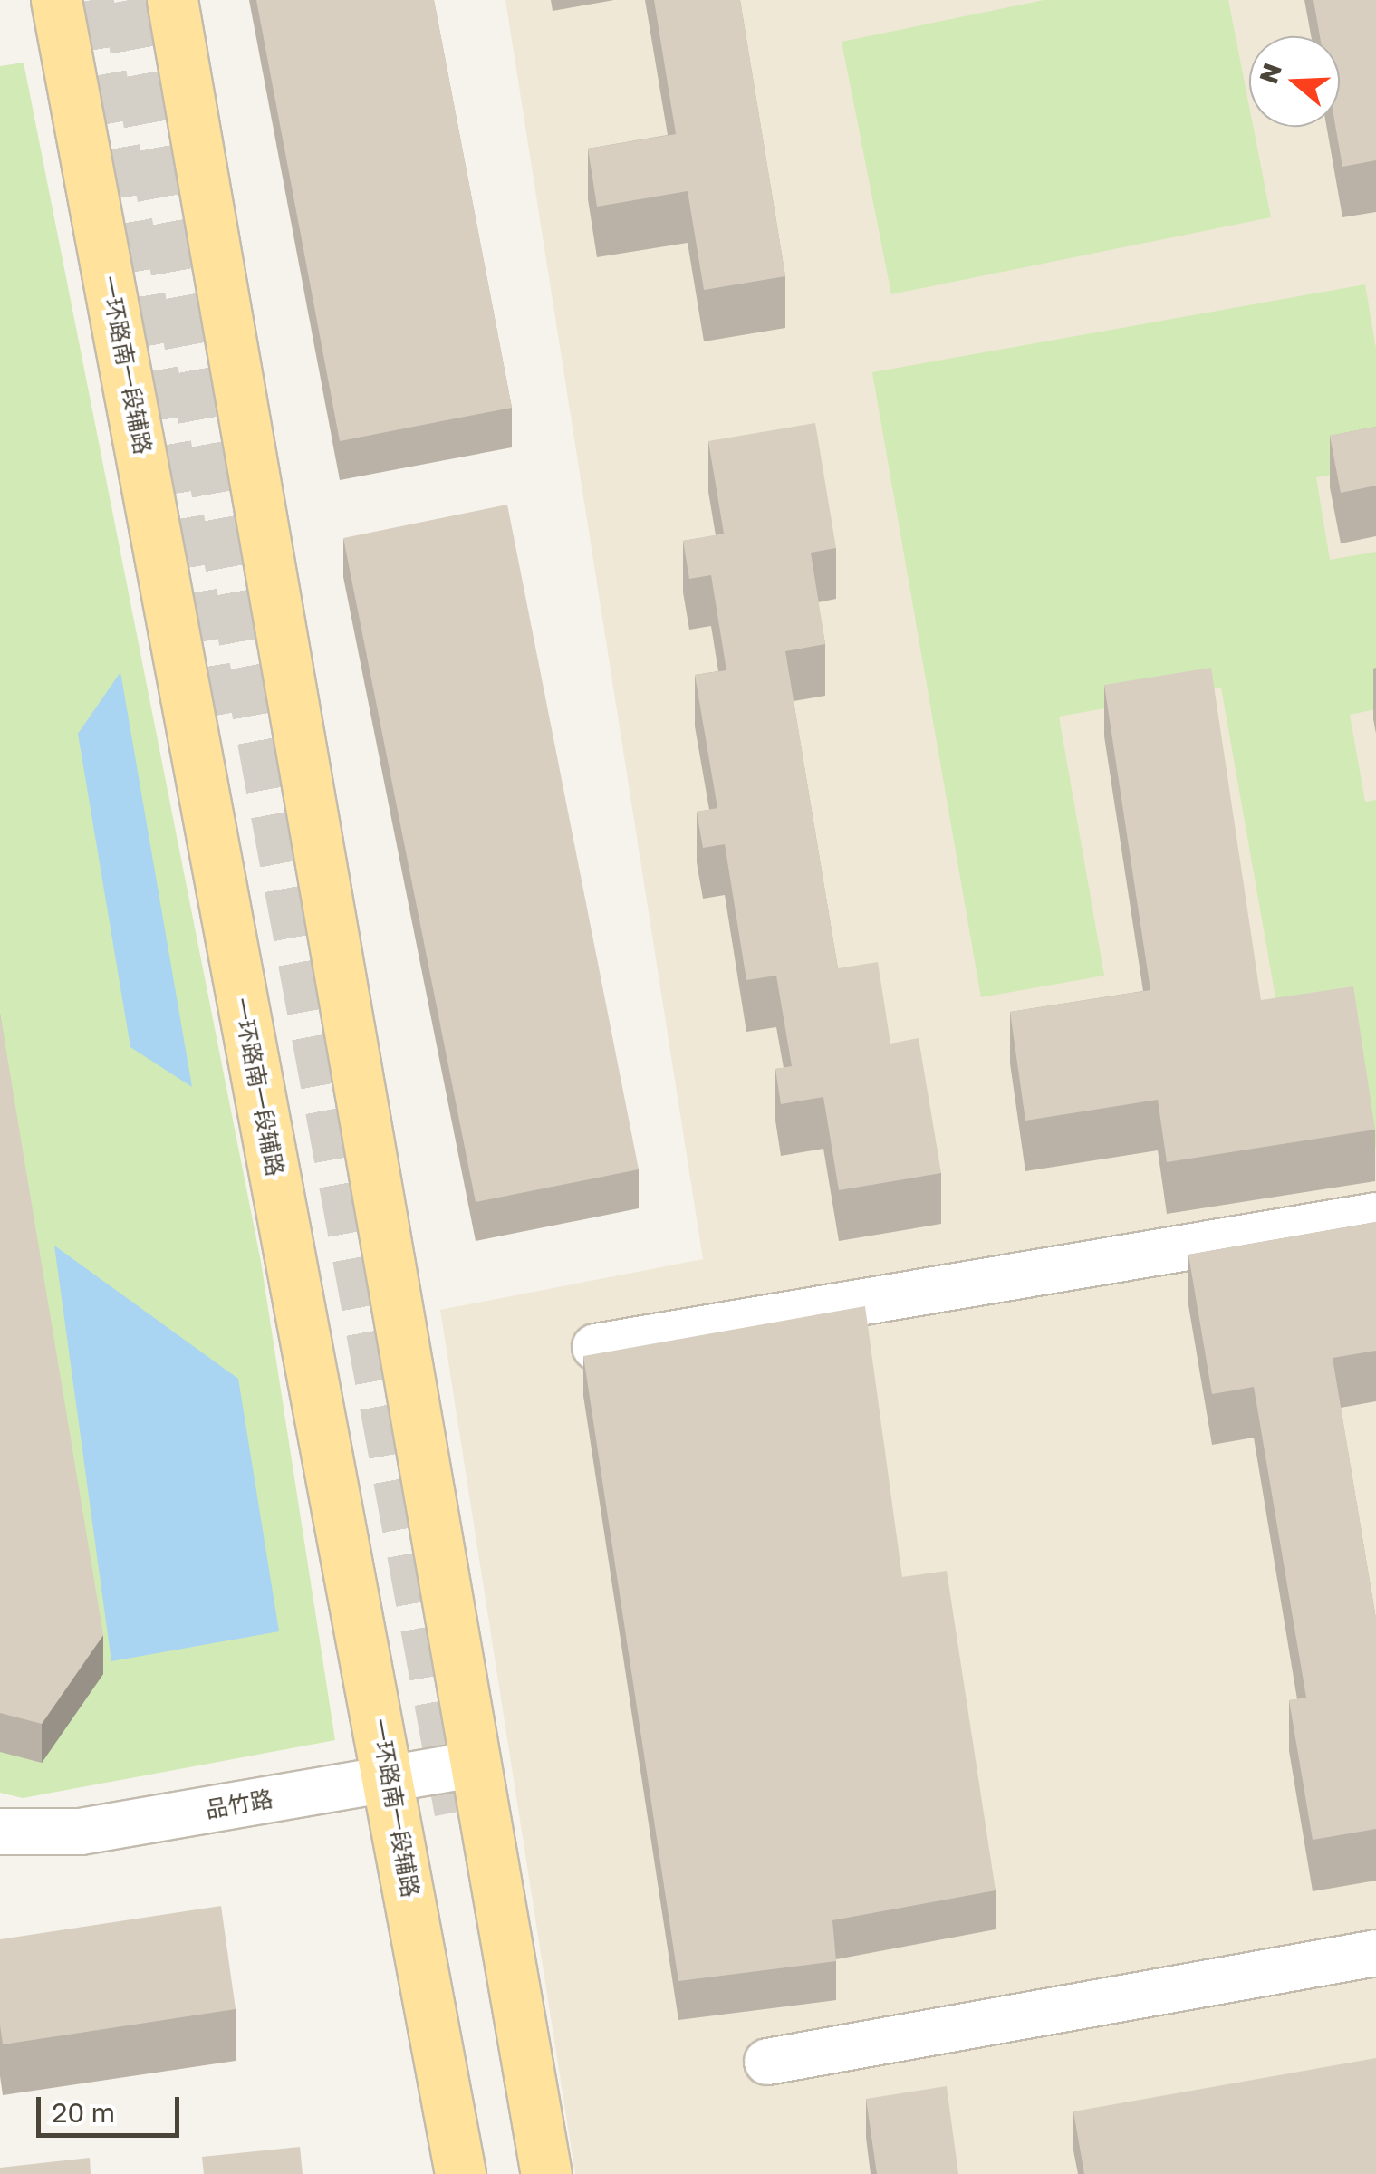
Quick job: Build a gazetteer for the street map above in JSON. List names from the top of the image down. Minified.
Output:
{"streets":{"main road":["一环路南一段辅路"],"street":["品竹路"]},"crossings":[["一环路南一段辅路","品竹路"]],"scale_bar":"20 m","north":"left"}
